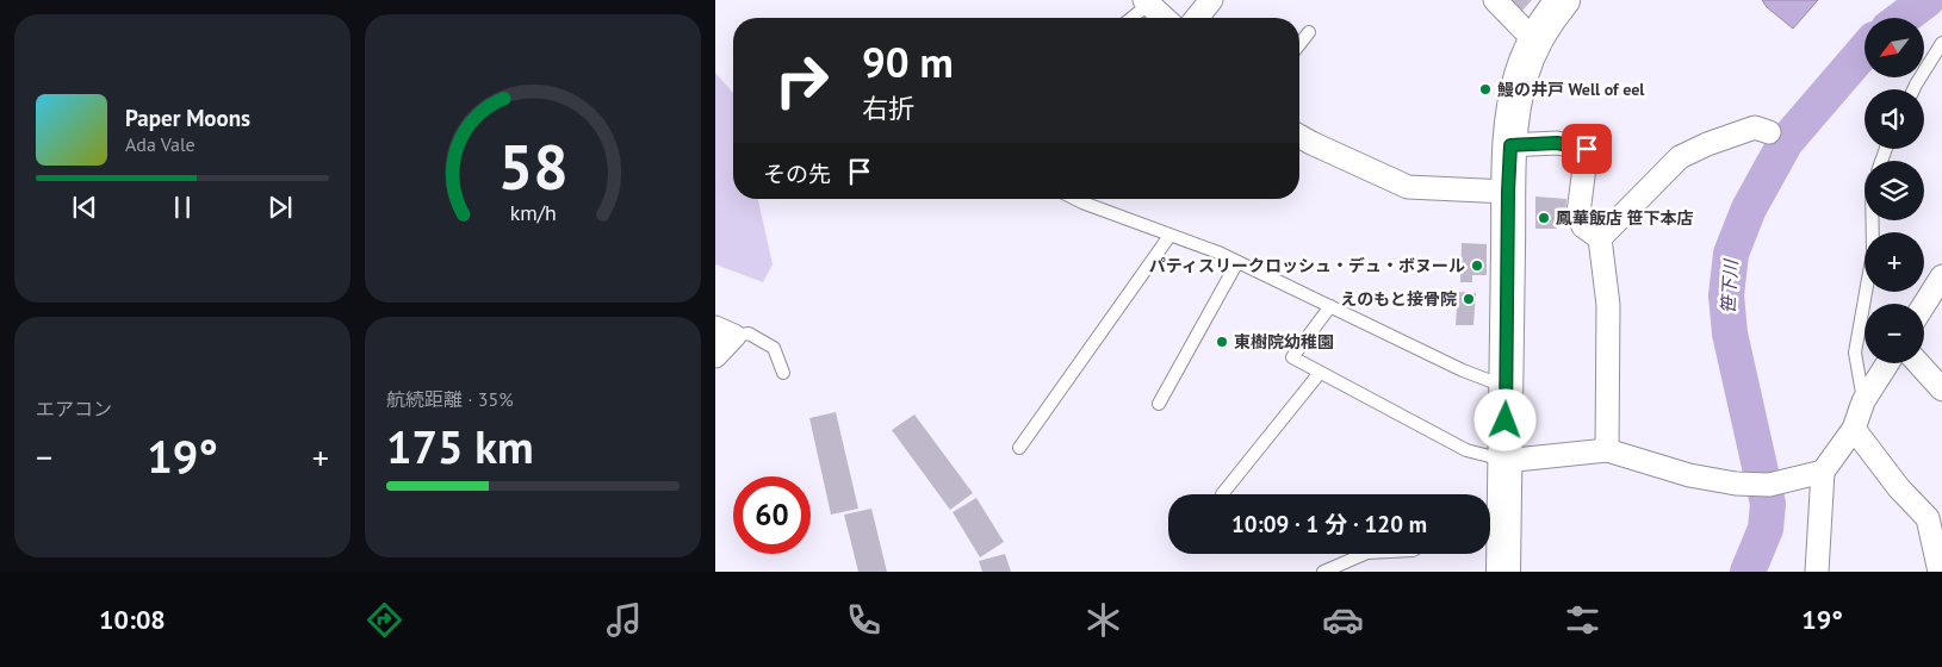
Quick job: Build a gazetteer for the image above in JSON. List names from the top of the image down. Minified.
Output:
{"water":["笹下川"],"places":["鰻の井戸 Well of eel","鳳華飯店 笹下本店","パティスリークロッシュ・デュ・ボヌール","えのもと接骨院","東樹院幼稚園"],"north":"bottom left","page":{"map_buttons":["+","−"],"turn":["90 m","右折"],"song":["Paper Moons","Ada Vale"],"then":"その先","tile":["エアコン",["航続距離 · 35%","175 km"]],"heat":["−","19°","+"],"limit":"60","trip":"10:09 · 1 分 · 120 m","tabs":["10:08","19°"],"gauge":["58","km/h"]}}
